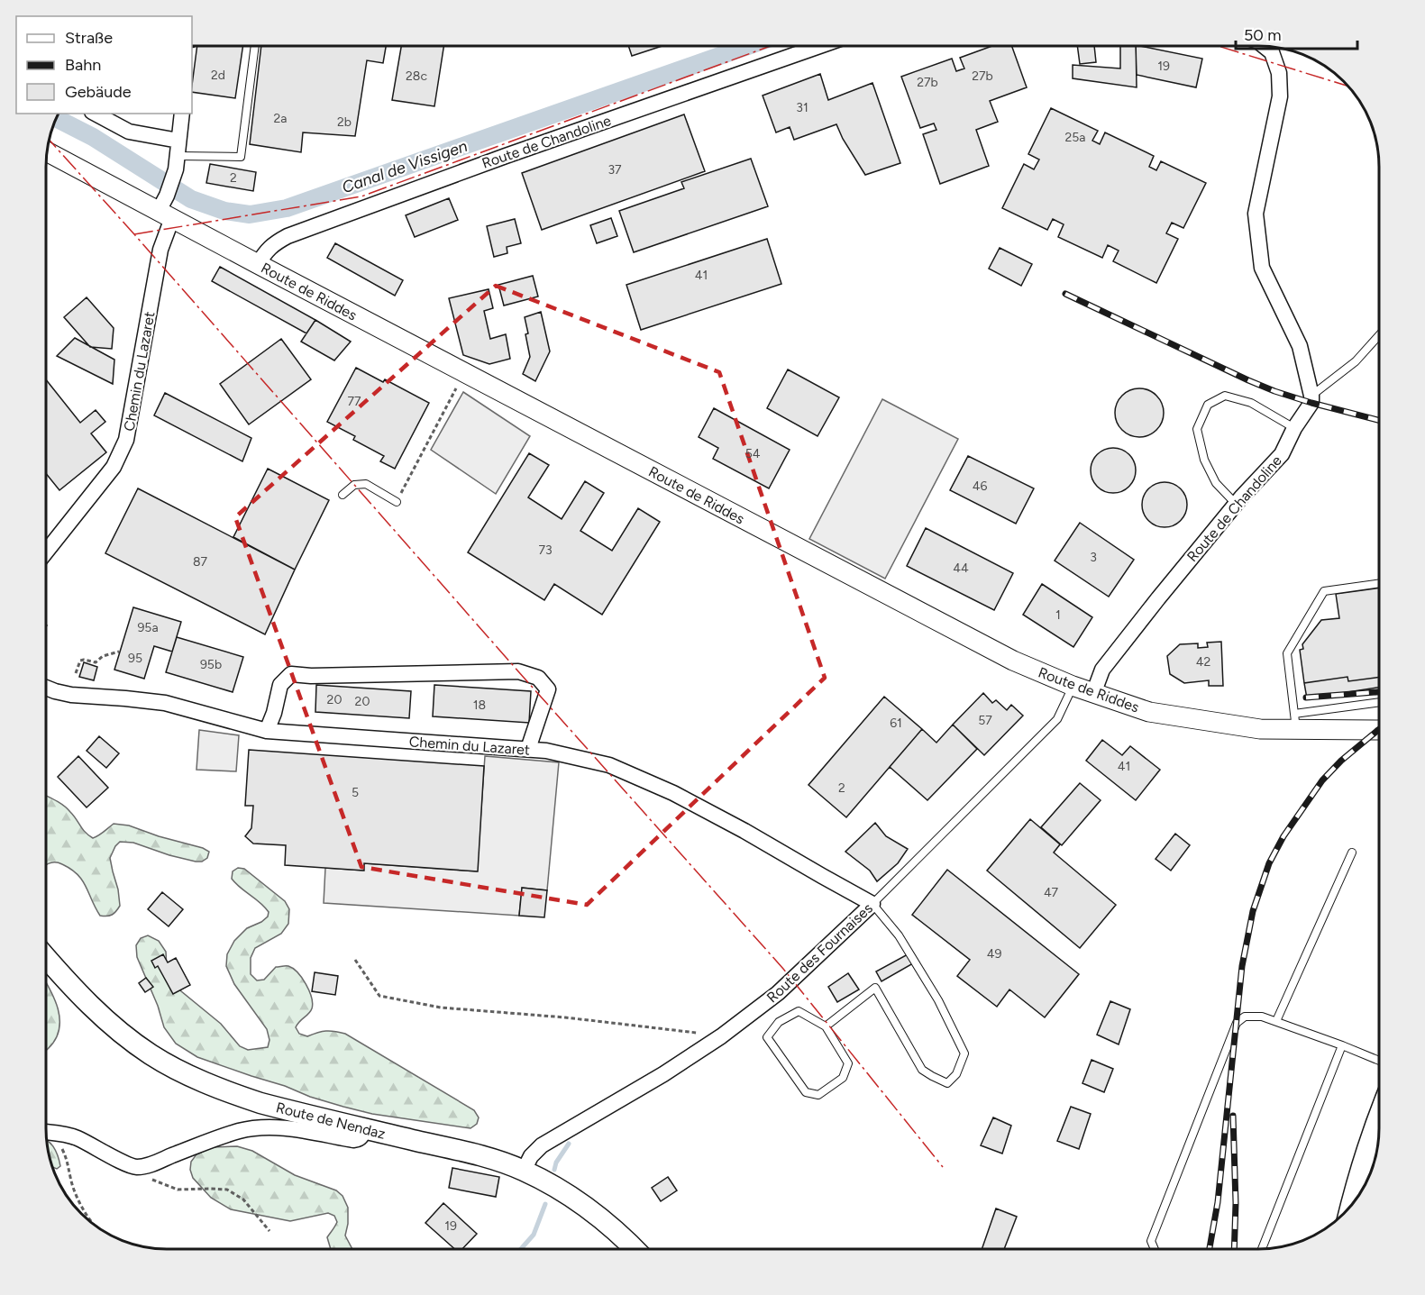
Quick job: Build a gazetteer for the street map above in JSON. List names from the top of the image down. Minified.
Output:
{"streets":{"main road":["Route de Nendaz"],"street":["Route de Chandoline","Route de Riddes","Chemin du Lazaret","Route des Fournaises"]},"crossings":[["Route de Chandoline","Route de Riddes"],["Route de Riddes","Chemin du Lazaret"],["Route de Riddes","Route des Fournaises"],["Chemin du Lazaret","Route des Fournaises"],["Route des Fournaises","Route de Nendaz"]],"water":["Canal de Vissigen"],"house_numbers":["19","2d","28c","27b","27b","31","2a","2b","25a","37","2","41","77","54","46","73","3","87","44","1","95a","95","42","95b","20","20","18","57","61","41","2","5","47","49","19"],"legend":["Straße","Bahn","Gebäude"],"scale_bar":"50 m"}
